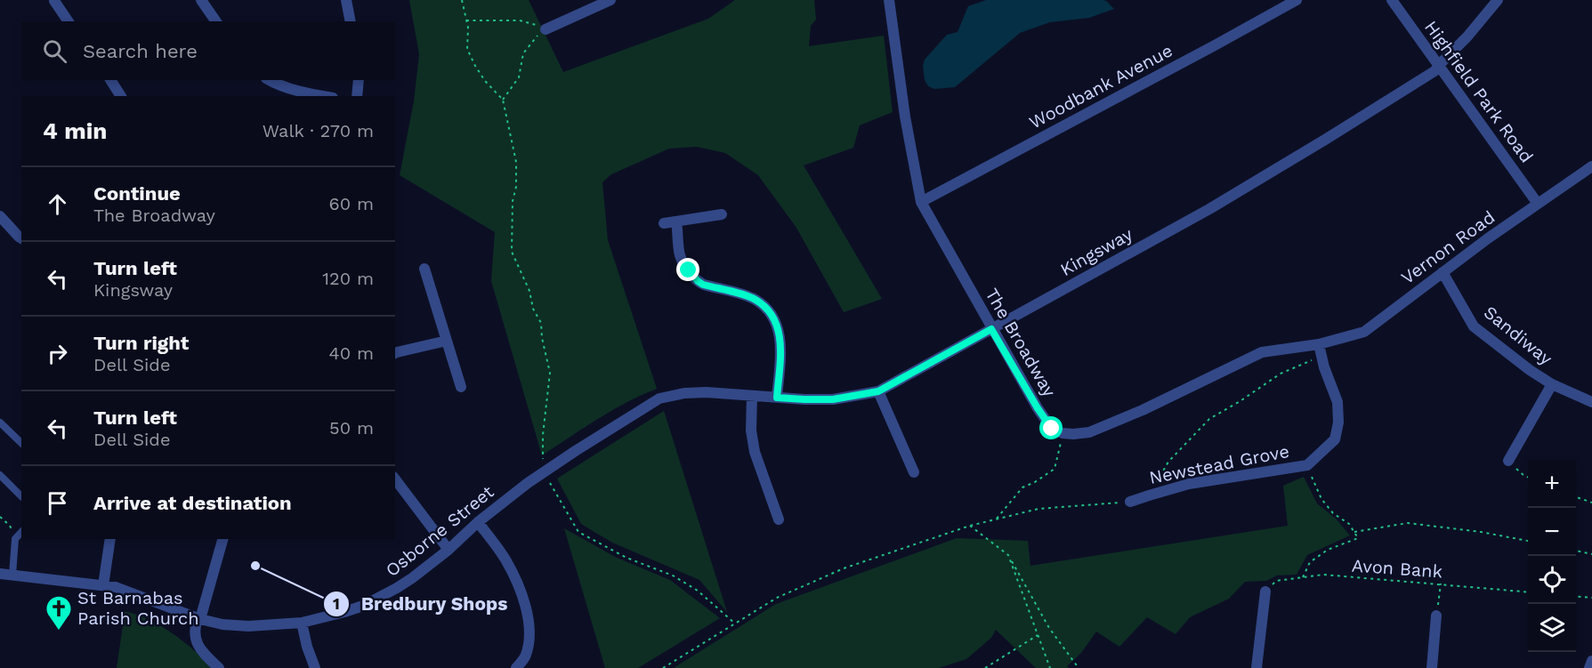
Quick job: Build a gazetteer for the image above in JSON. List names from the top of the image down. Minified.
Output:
{"streets":{"street":["Woodbank Avenue","Highfield Park Road","Vernon Road","Kingsway","Sandiway","The Broadway","Newstead Grove","Osborne Street"],"path":["Avon Bank"]},"crossings":[["Woodbank Avenue","The Broadway"],["Highfield Park Road","Vernon Road"],["Highfield Park Road","Kingsway"],["Vernon Road","Sandiway"],["Vernon Road","Newstead Grove"],["Kingsway","The Broadway"],["Kingsway","Osborne Street"]],"places":{"other":["Bredbury Shops"],"church":["St Barnabas Parish Church"]},"page":{"search":"Search here","heading":["4 min","Walk · 270 m"],"list":[["Continue","The Broadway","60 m"],["Turn left","Kingsway","120 m"],["Turn right","Dell Side","40 m"],["Turn left","Dell Side","50 m"],"Arrive at destination"],"map_buttons":["+","−"]}}
